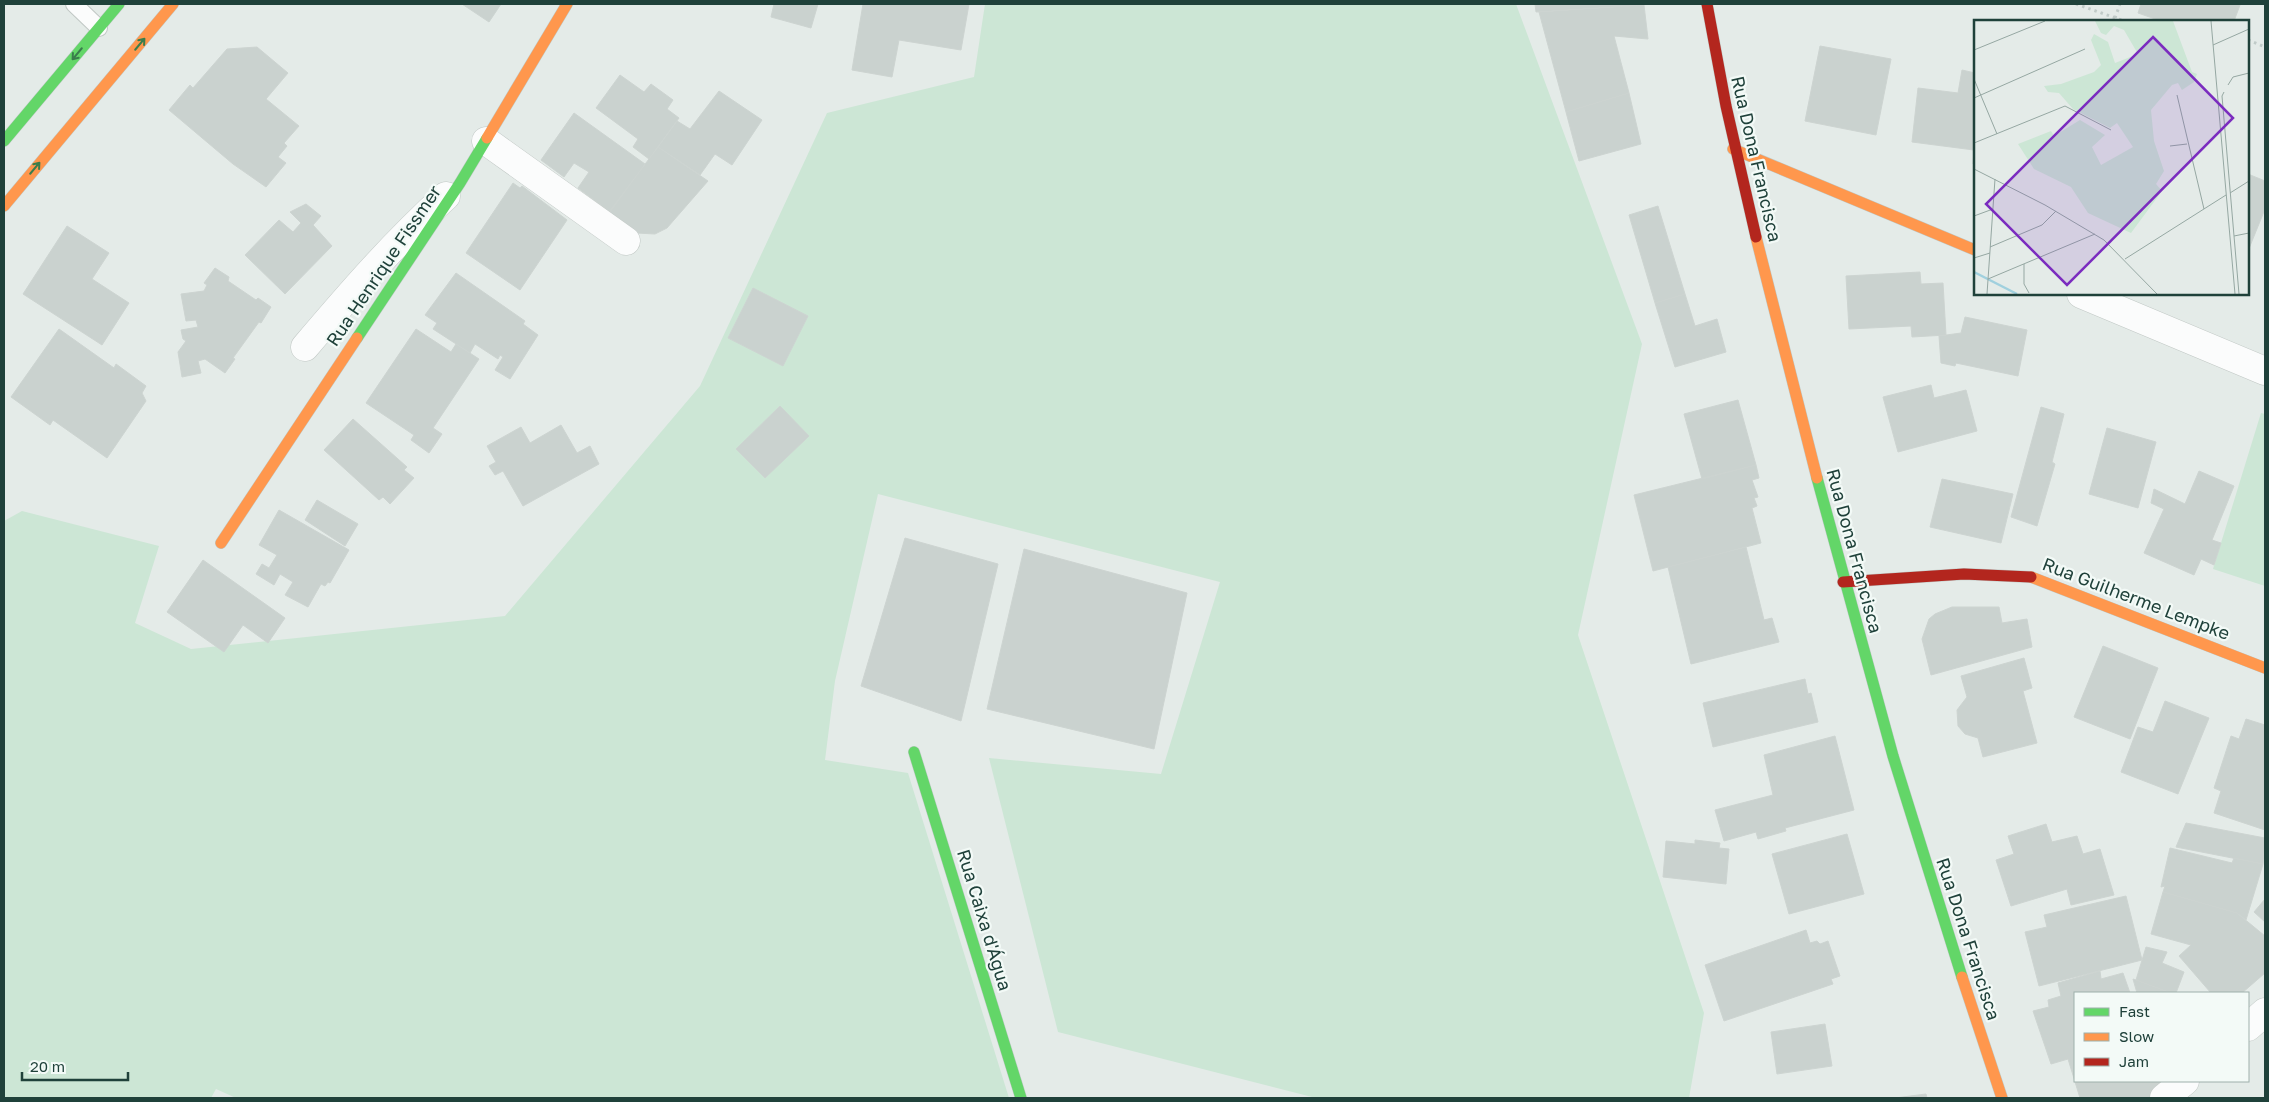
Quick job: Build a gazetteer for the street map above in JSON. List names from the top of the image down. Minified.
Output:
{"streets":{"street":["Rua Dona Francisca","Rua Henrique Fissmer","Rua Guilherme Lempke","Rua Caixa d'Água"]},"crossings":[["Rua Dona Francisca","Rua Guilherme Lempke"]],"legend":["Fast","Slow","Jam"],"scale_bar":"20 m"}
